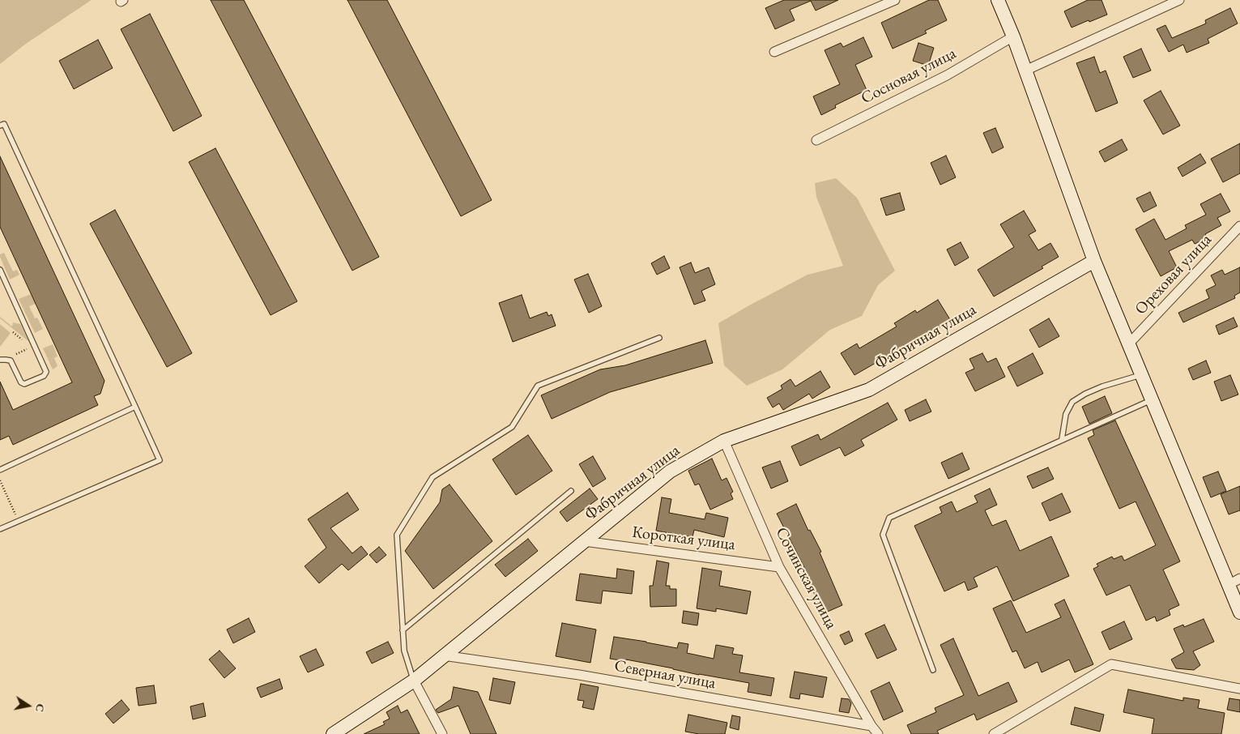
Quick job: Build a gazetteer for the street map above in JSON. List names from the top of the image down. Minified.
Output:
{"streets":{"street":["Сосновая улица","Ореховая улица","Фабричная улица","Короткая улица","Сочинская улица","Северная улица"]},"crossings":[["Фабричная улица","Короткая улица"],["Фабричная улица","Сочинская улица"],["Фабричная улица","Северная улица"],["Короткая улица","Сочинская улица"],["Сочинская улица","Северная улица"]],"north":"right"}
